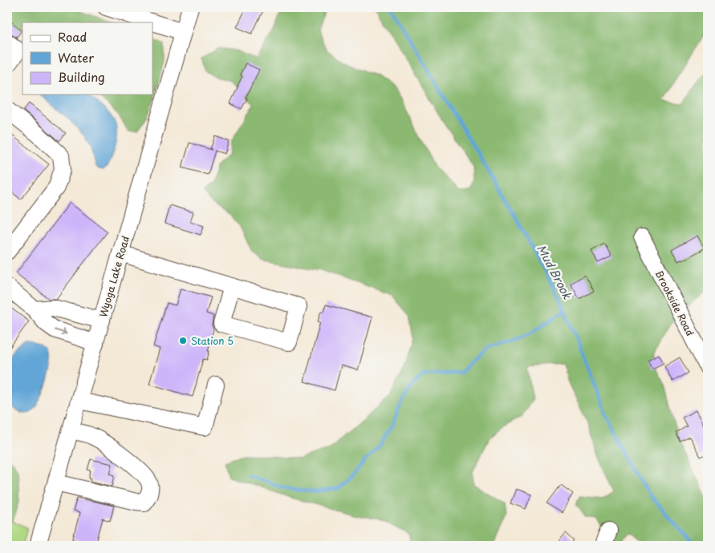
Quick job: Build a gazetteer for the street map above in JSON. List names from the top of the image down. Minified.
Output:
{"streets":{"street":["Wyoga Lake Road","Brookside Road"]},"water":["Mud Brook"],"places":["Station 5"],"legend":["Road","Water","Building"]}
